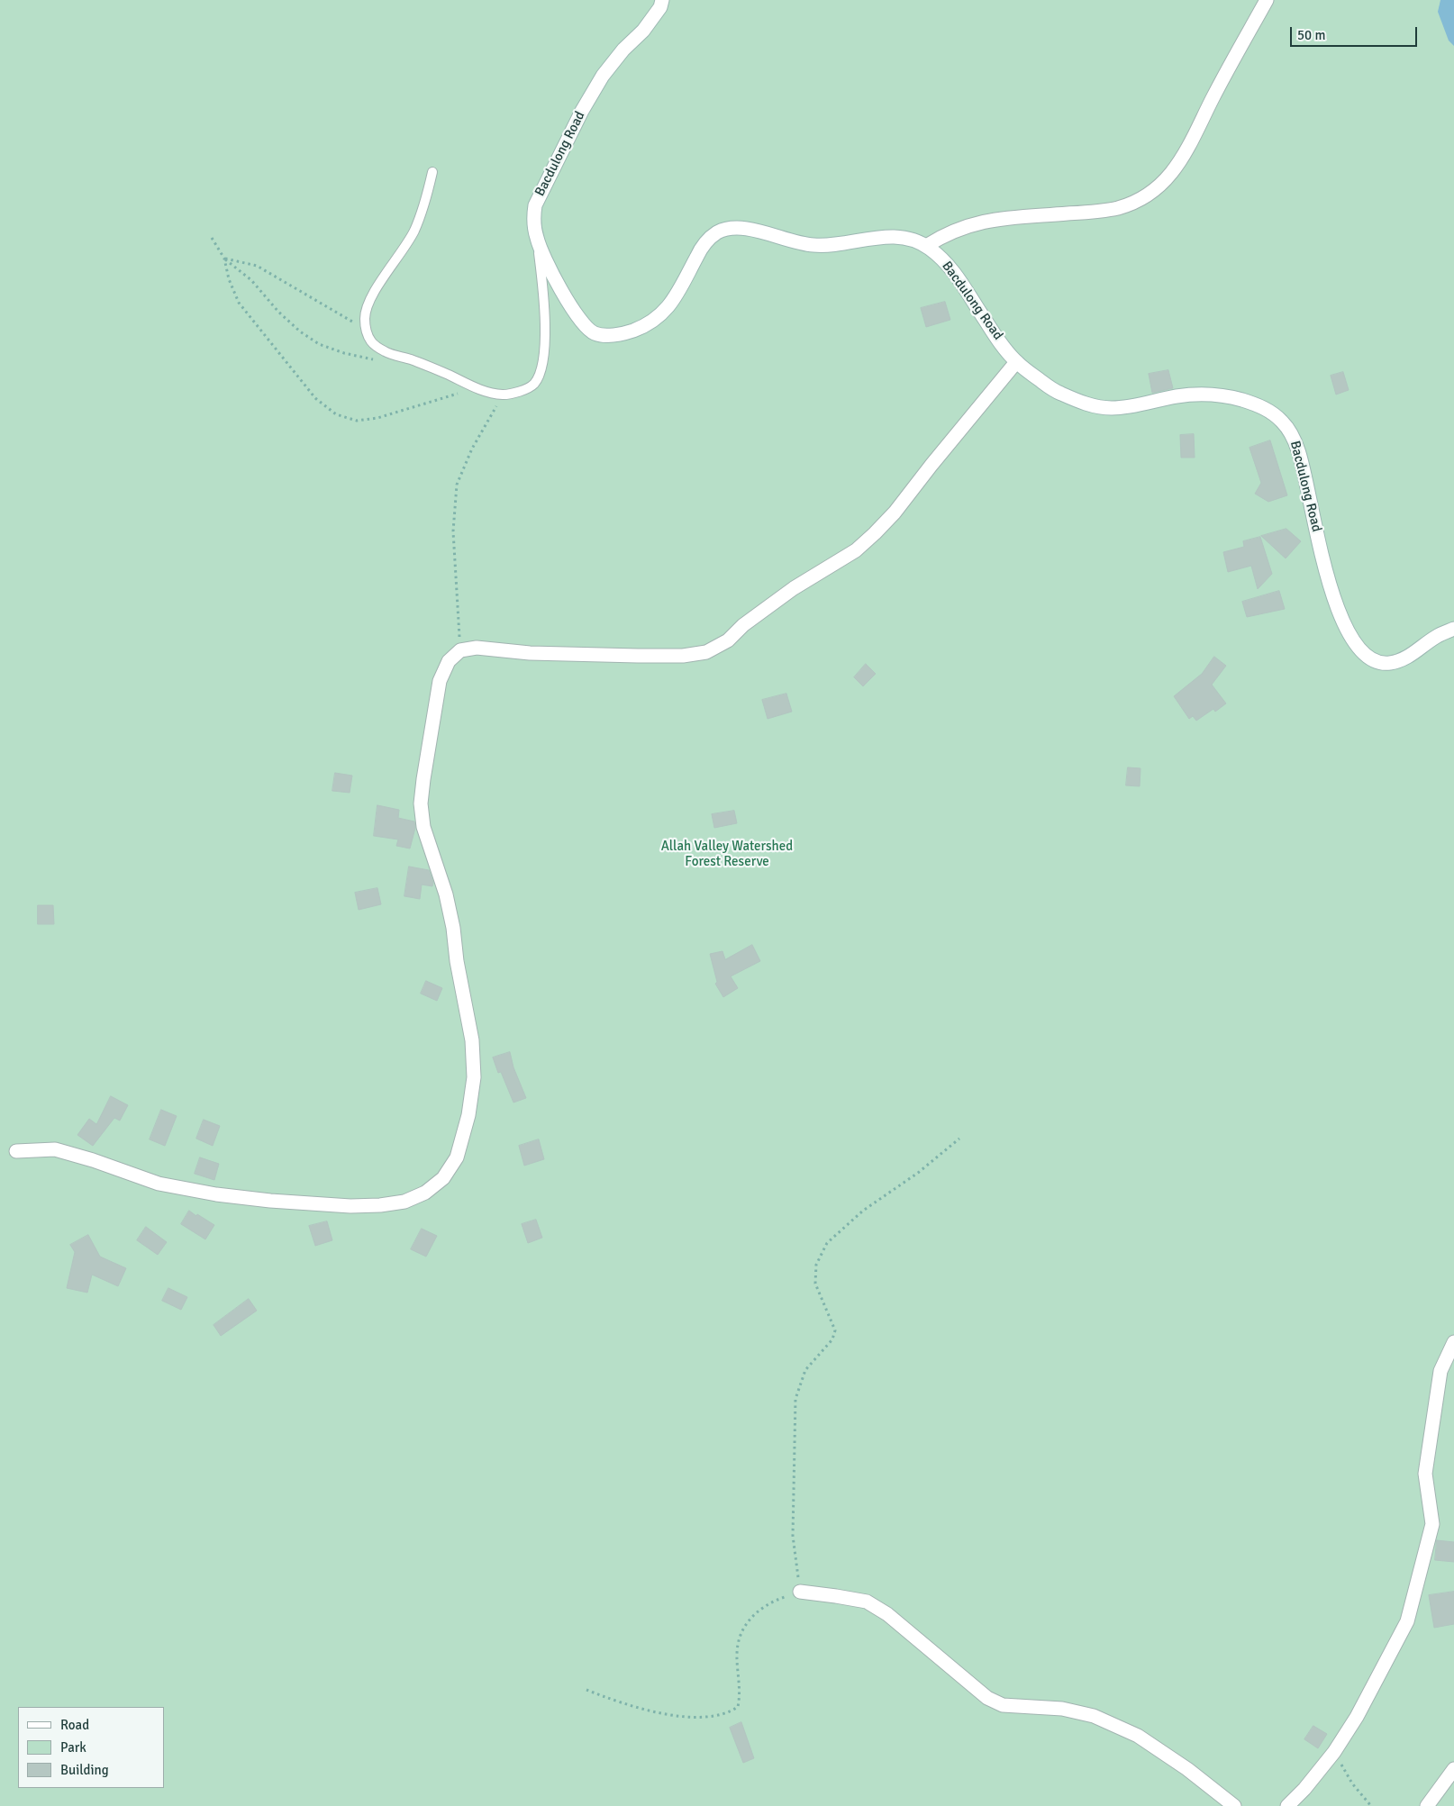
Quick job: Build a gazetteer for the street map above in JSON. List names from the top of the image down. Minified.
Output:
{"streets":{"street":["Bacdulong Road"]},"parks":["Allah Valley Watershed Forest Reserve"],"legend":["Road","Park","Building"],"scale_bar":"50 m"}
